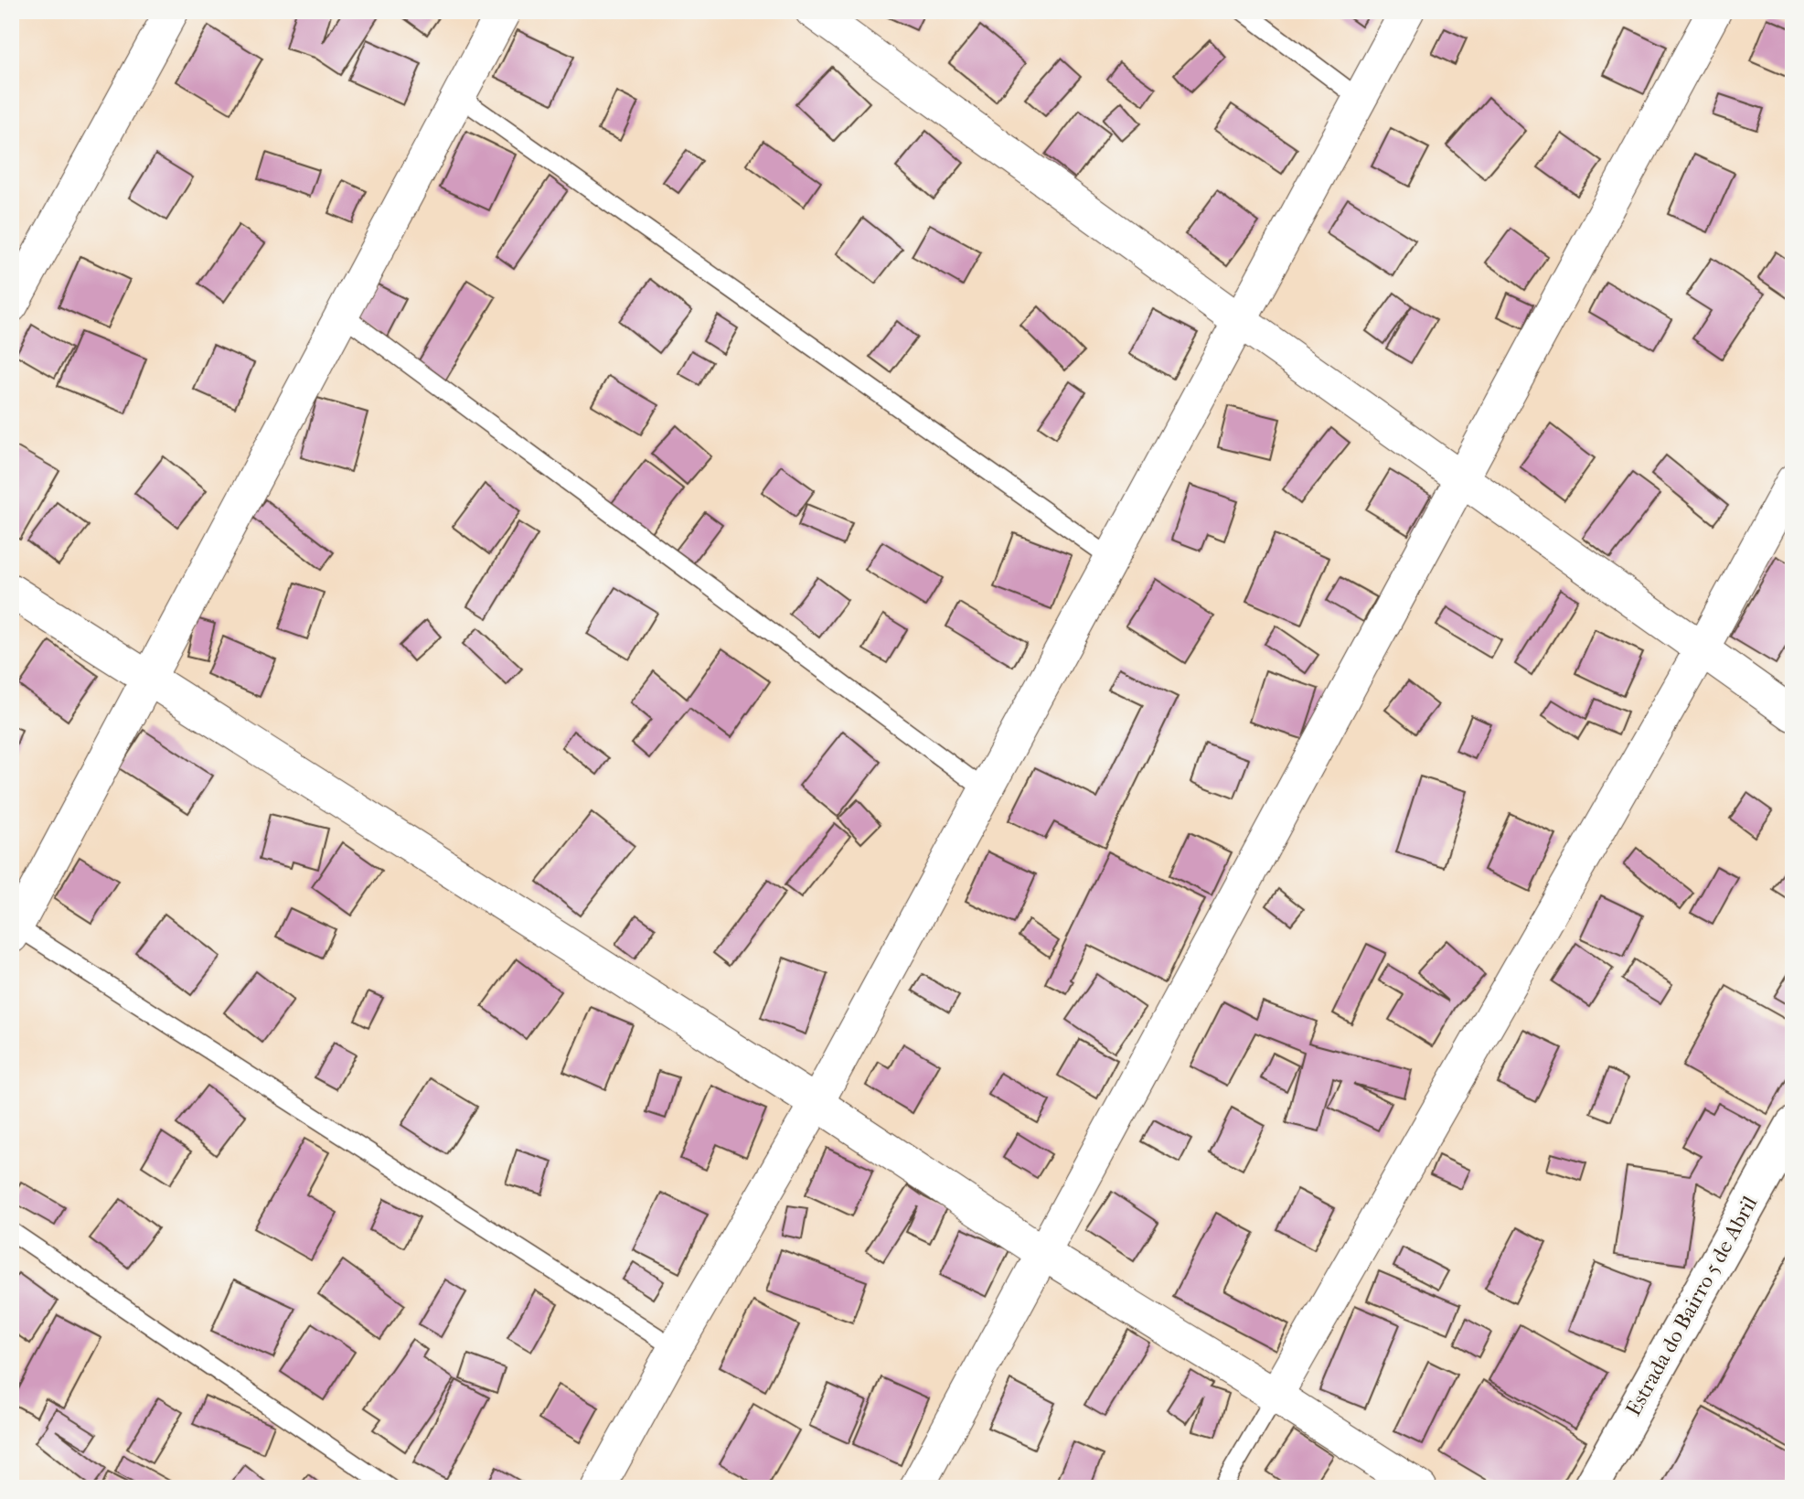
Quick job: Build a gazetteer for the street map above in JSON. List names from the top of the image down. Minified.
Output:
{"streets":{"street":["Estrada do Bairro 5 de Abril"]}}
